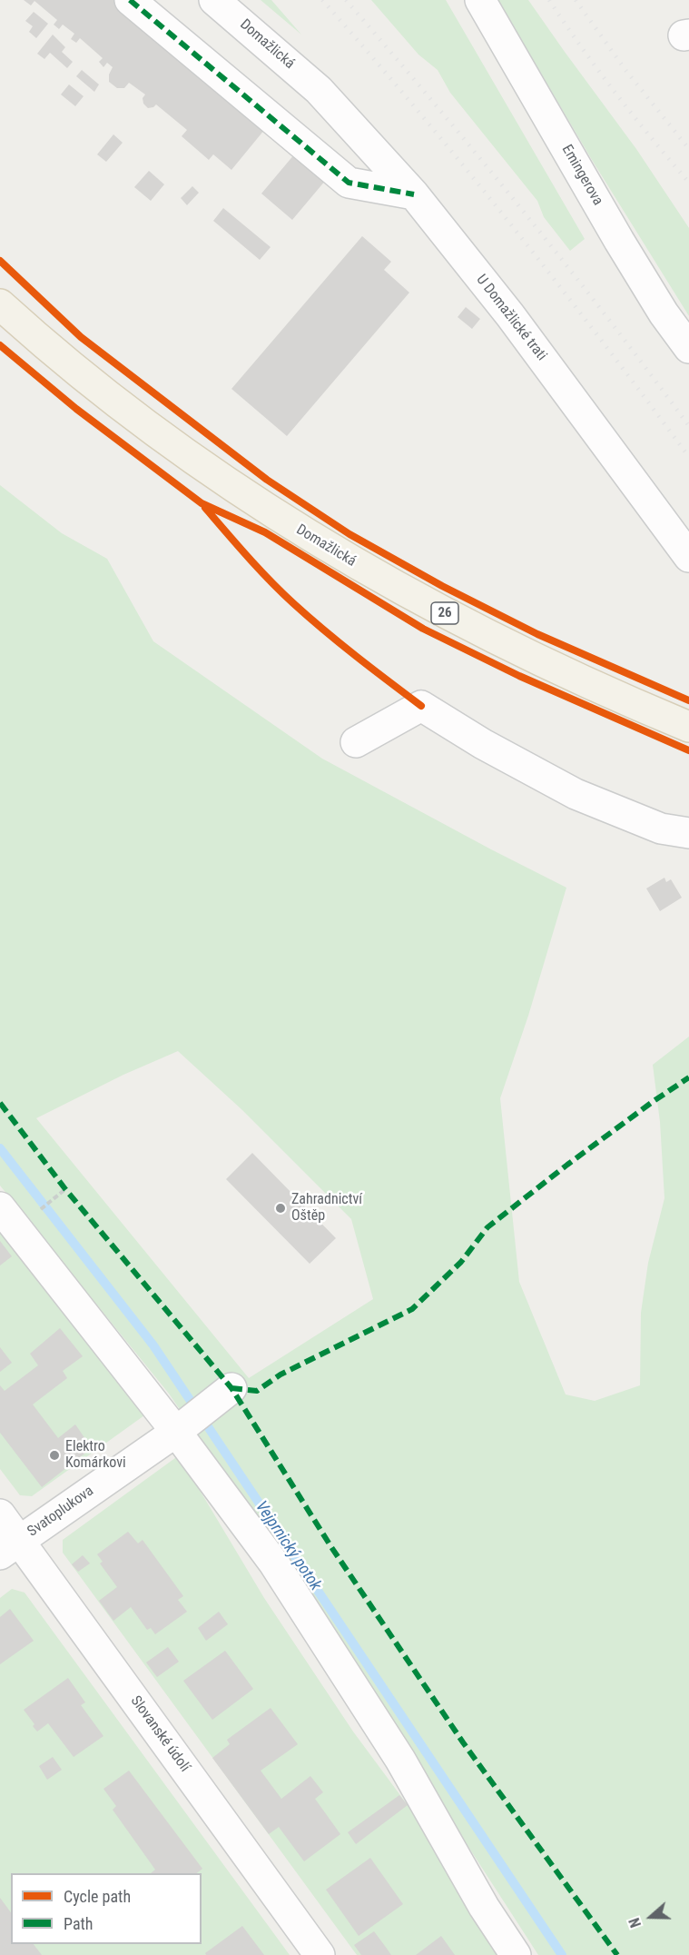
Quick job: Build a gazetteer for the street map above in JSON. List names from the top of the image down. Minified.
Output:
{"streets":{"main road":["Domažlická","26"],"street":["Emingerova","U Domažlické trati","Svatoplukova","Slovanské údolí"]},"crossings":[["Domažlická","U Domažlické trati"],["Svatoplukova","Slovanské údolí"]],"water":["Vejprnický potok"],"places":["Zahradnictví Oštěp","Elektro Komárkovi"],"legend":["Cycle path","Path"],"north":"left"}
